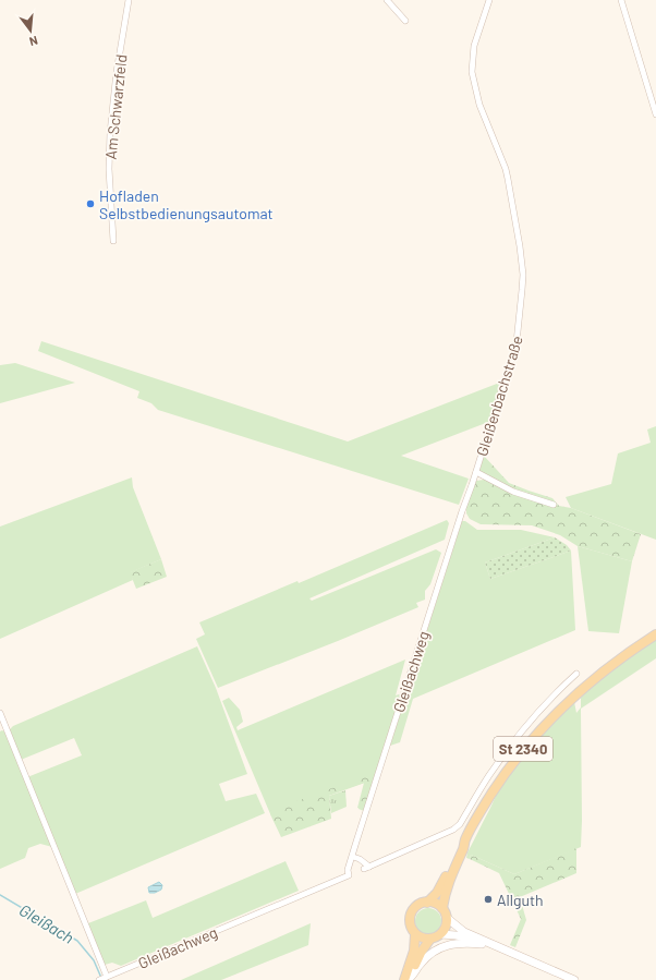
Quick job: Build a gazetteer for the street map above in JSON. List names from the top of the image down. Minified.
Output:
{"streets":{"main road":["St 2340"],"street":["Am Schwarzfeld","Gleißenbachstraße","Gleißachweg"]},"crossings":[["Gleißenbachstraße","Gleißachweg"]],"water":["Gleißach"],"places":["Hofladen Selbstbedienungsautomat","Allguth"],"north":"bottom"}
